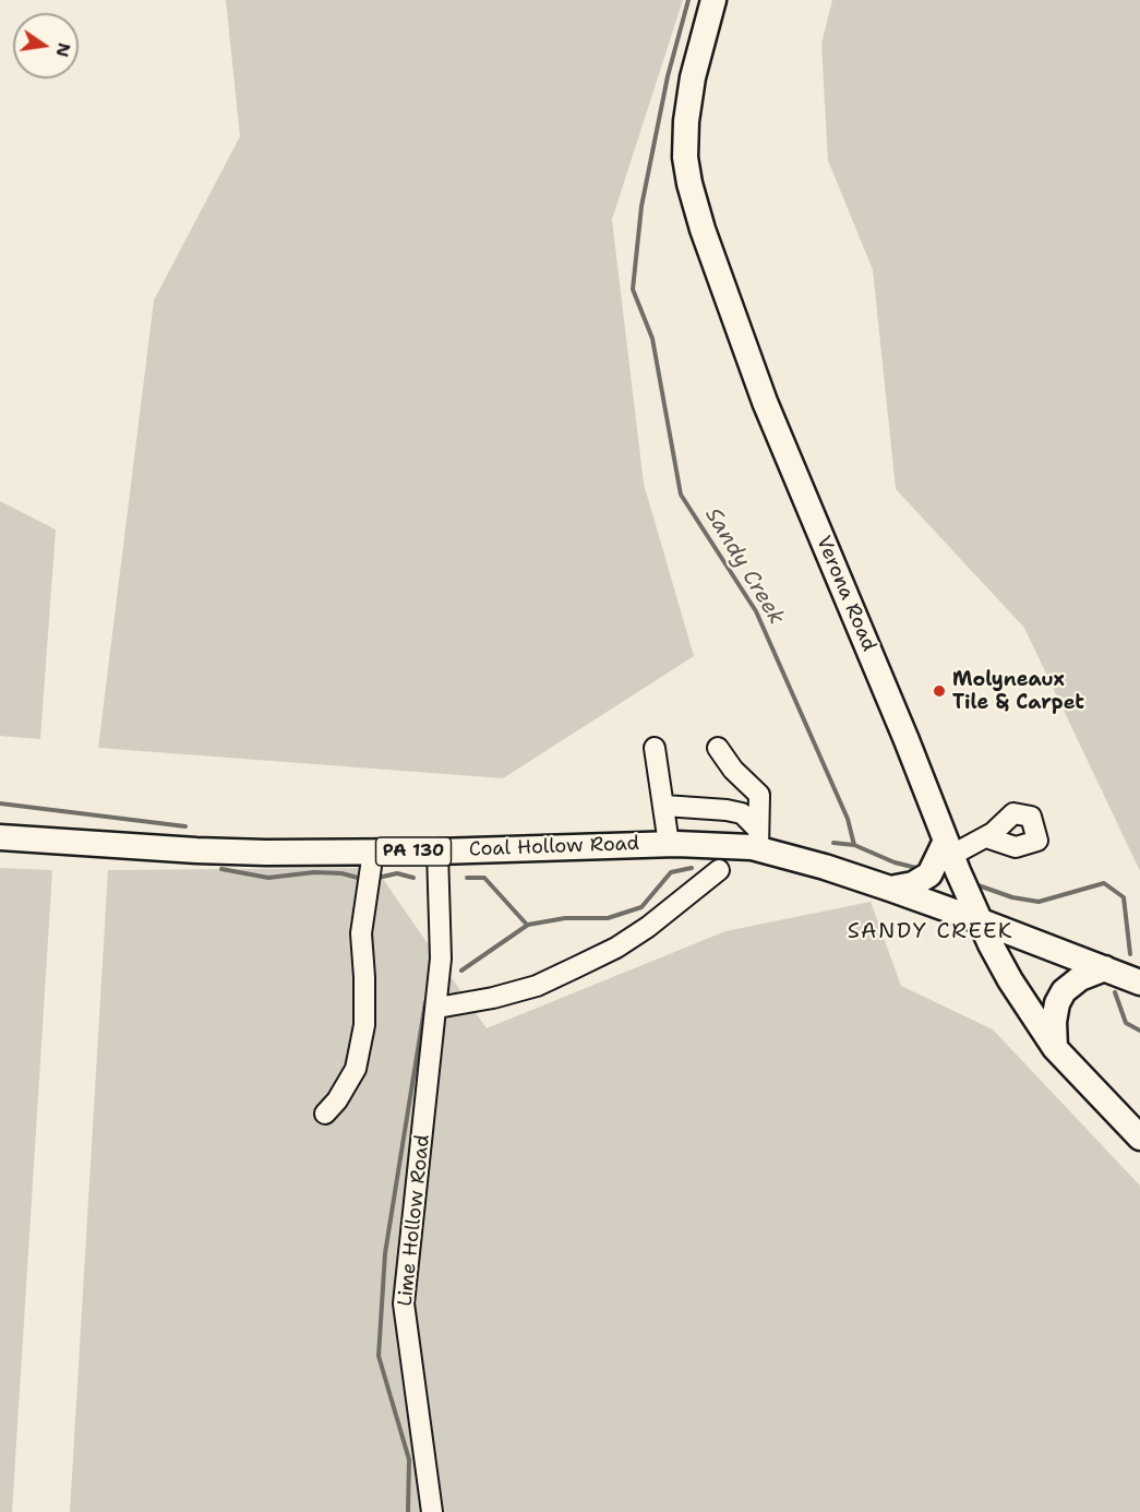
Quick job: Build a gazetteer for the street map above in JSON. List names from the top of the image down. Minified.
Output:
{"streets":{"main road":["Verona Road","Coal Hollow Road","PA 130"],"street":["Lime Hollow Road"]},"crossings":[["Verona Road","Coal Hollow Road"],["Verona Road","PA 130"],["Coal Hollow Road","PA 130"],["Coal Hollow Road","Lime Hollow Road"]],"districts":["SANDY CREEK"],"water":["Sandy Creek"],"places":["Molyneaux Tile & Carpet"],"north":"right"}
